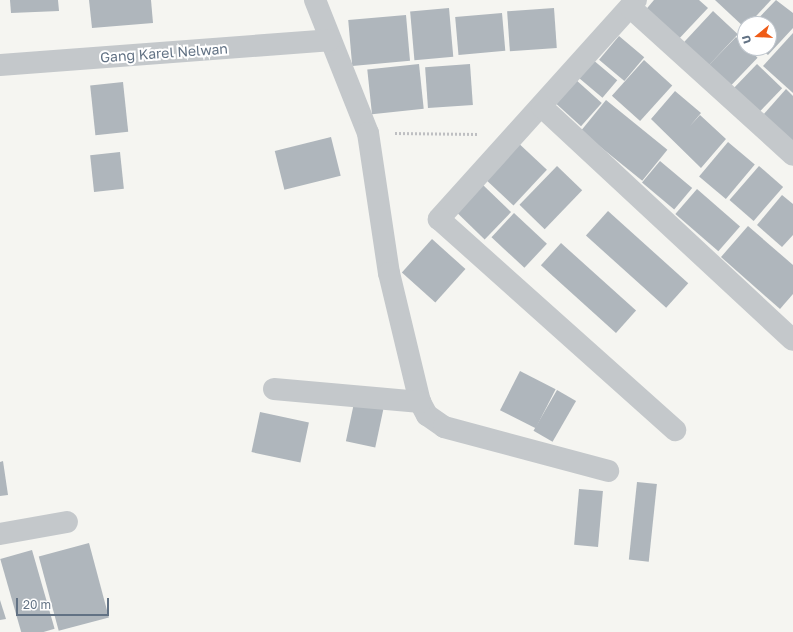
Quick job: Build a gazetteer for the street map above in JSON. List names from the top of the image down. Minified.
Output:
{"streets":{"street":["Gang Karel Nelwan"]},"scale_bar":"20 m","north":"left"}
